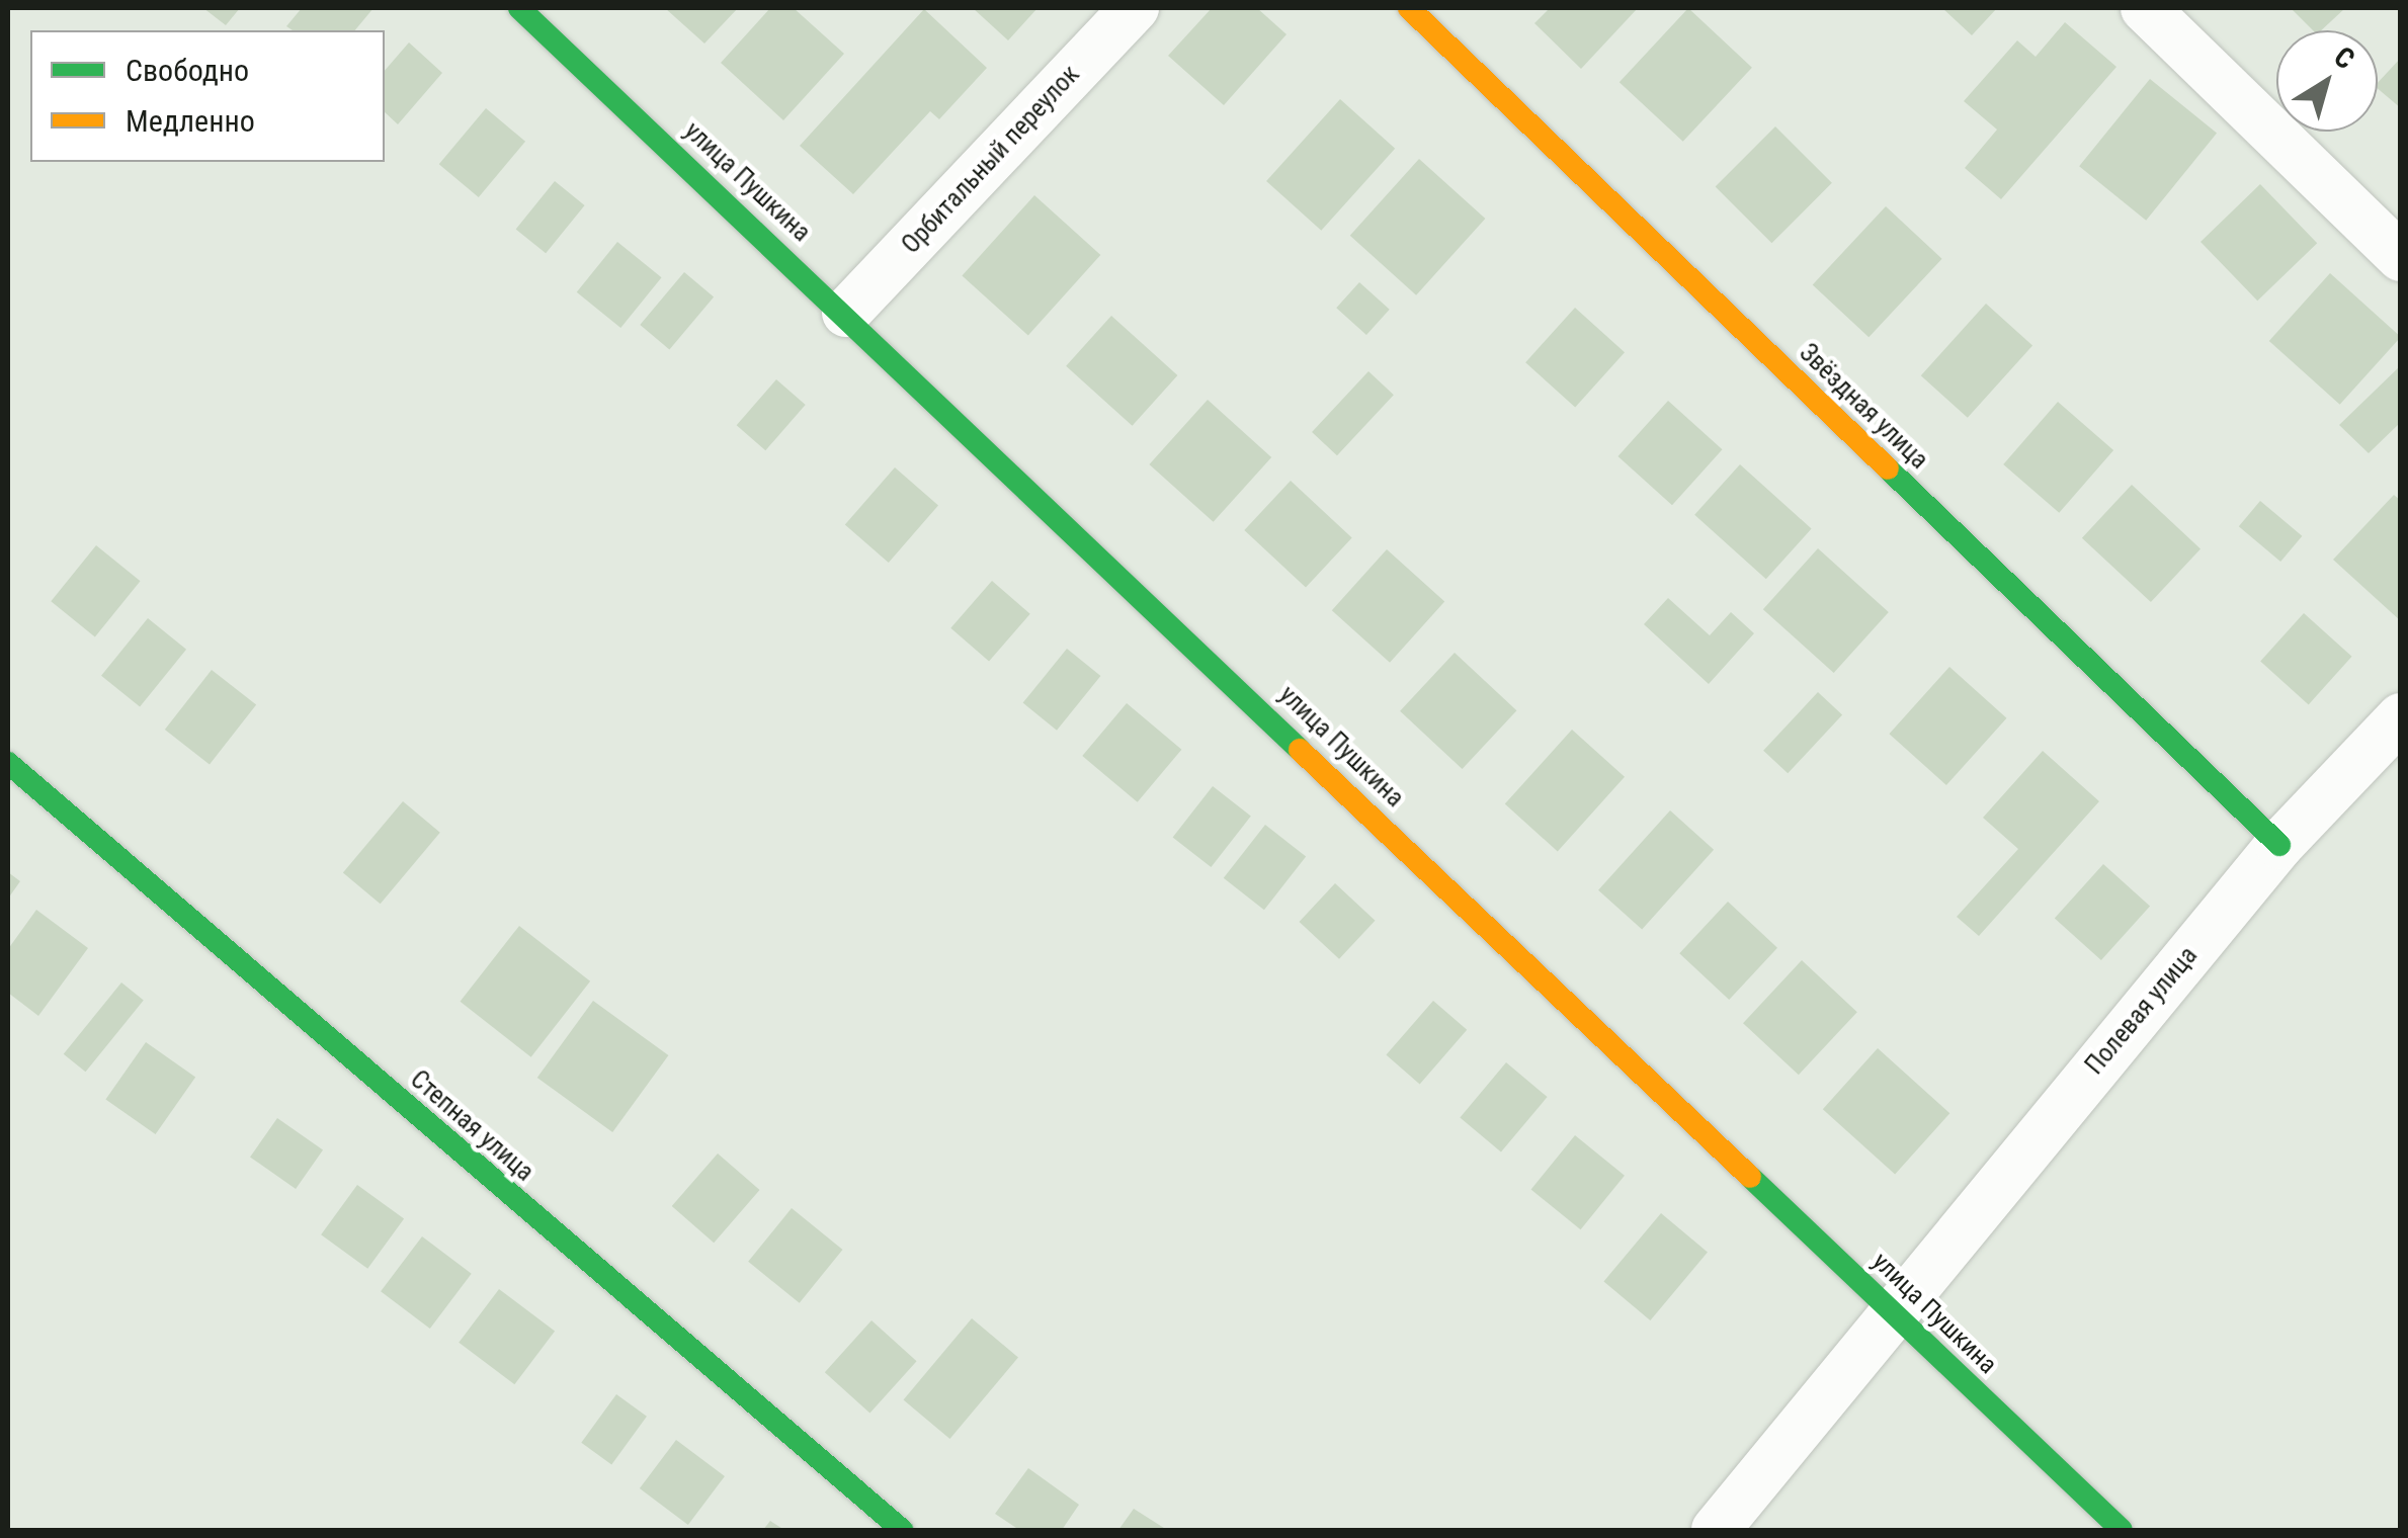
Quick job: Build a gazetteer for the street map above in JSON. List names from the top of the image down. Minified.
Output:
{"streets":{"street":["Орбитальный переулок","улица Пушкина","Звёздная улица","Полевая улица","Степная улица"]},"crossings":[["Орбитальный переулок","улица Пушкина"],["улица Пушкина","Полевая улица"],["Звёздная улица","Полевая улица"]],"legend":["Свободно","Медленно"],"north":"top right"}
